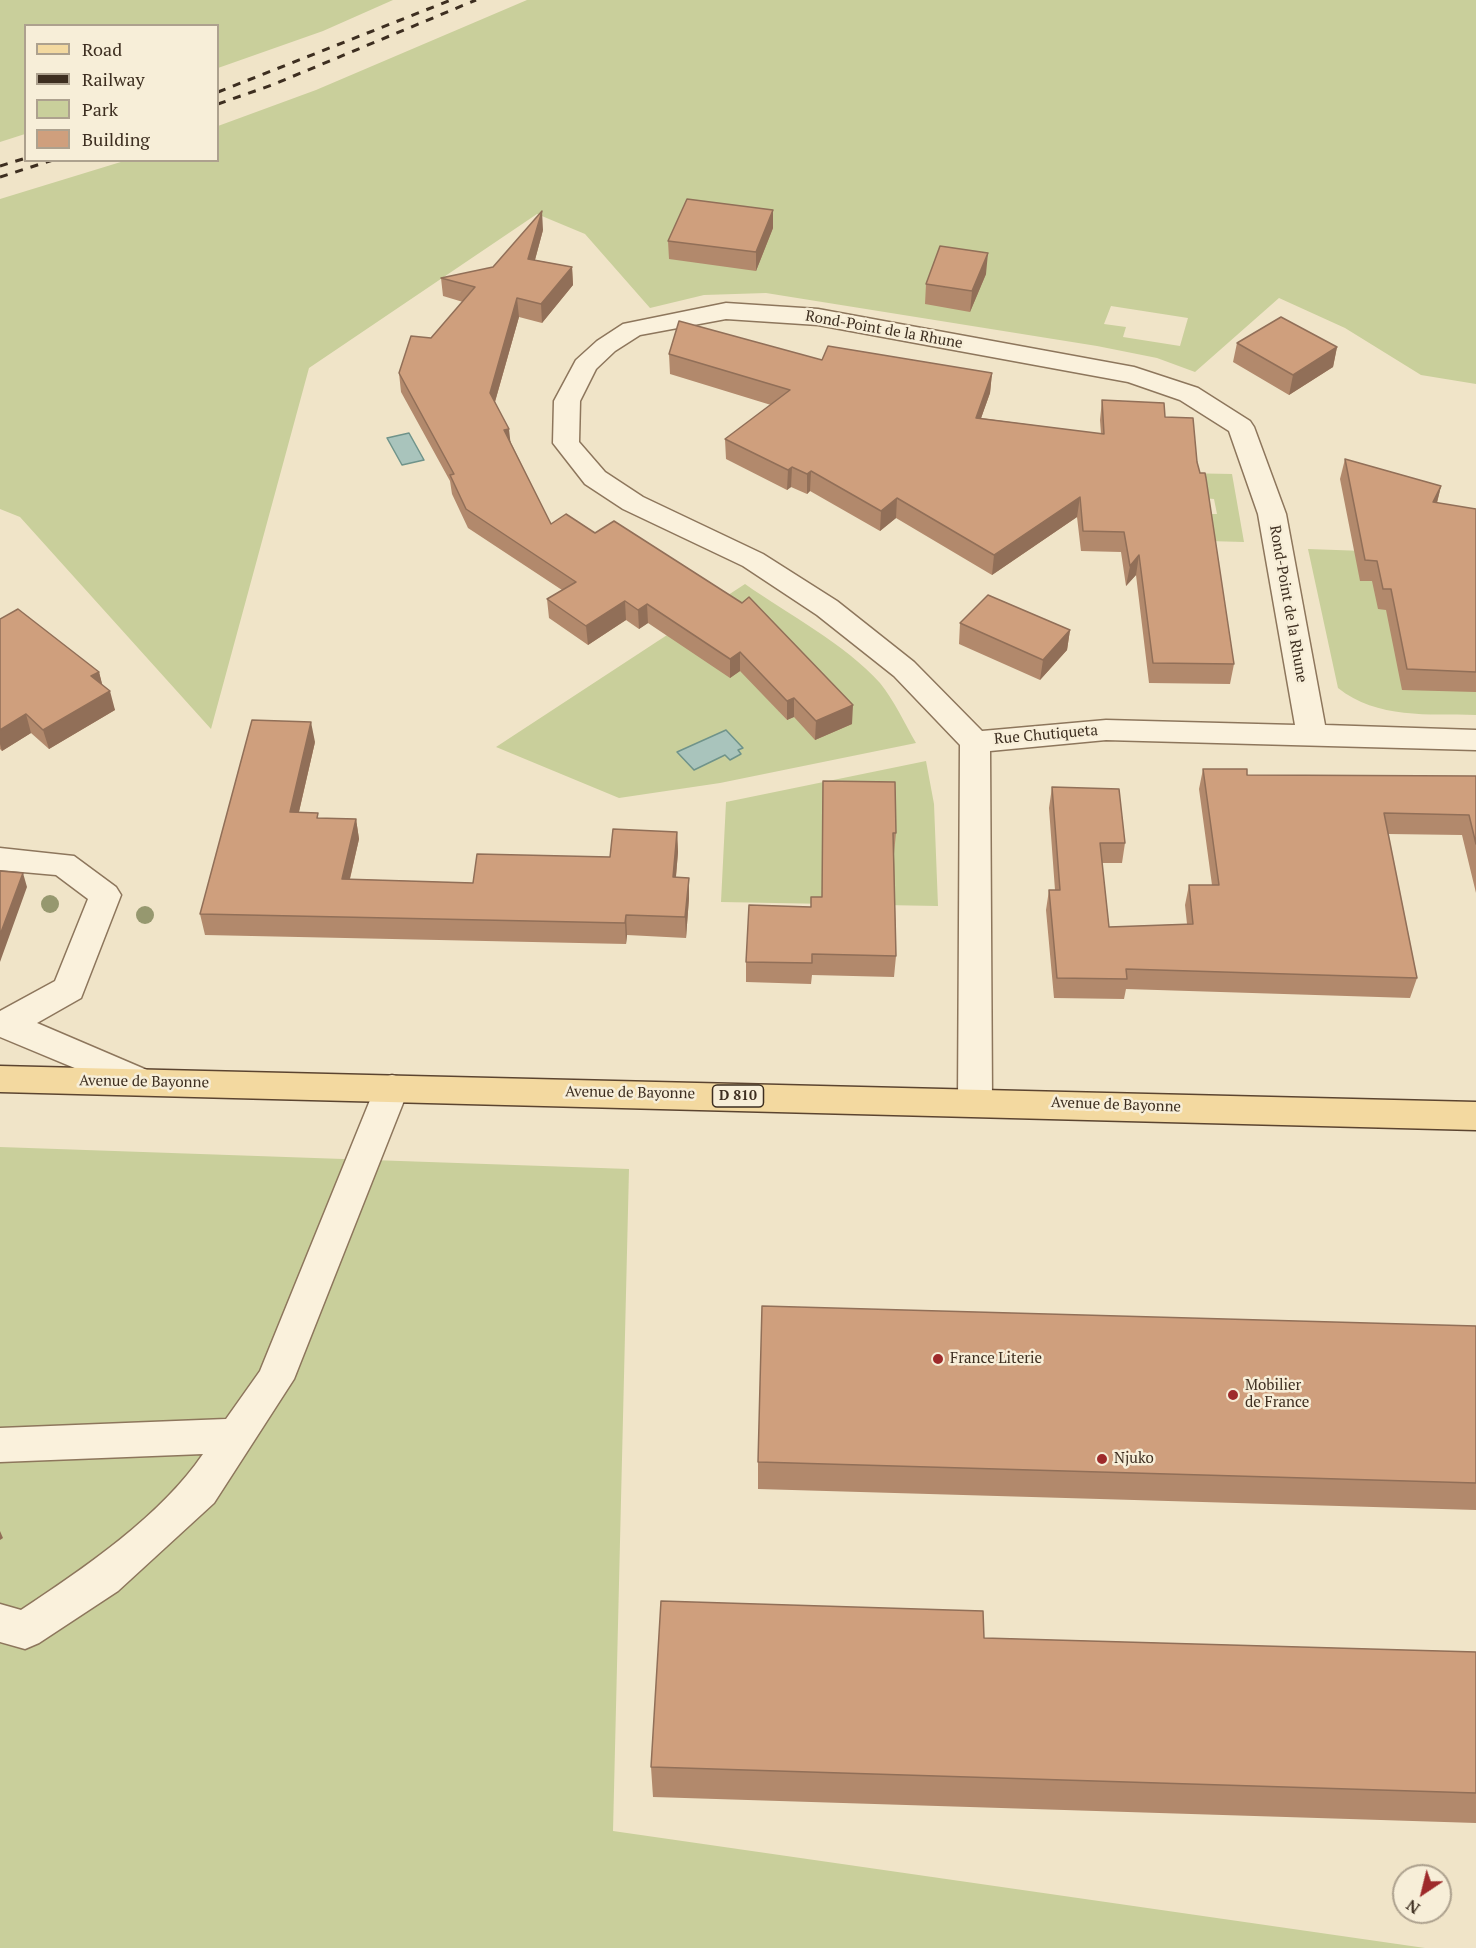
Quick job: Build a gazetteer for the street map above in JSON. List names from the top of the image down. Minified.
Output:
{"streets":{"main road":["Avenue de Bayonne","D 810"],"street":["Rond-Point de la Rhune","Rue Chutiqueta"]},"crossings":[["Rond-Point de la Rhune","Rue Chutiqueta"],["Rue Chutiqueta","Avenue de Bayonne"]],"places":["France Literie","Mobilier de France","Njuko"],"legend":["Road","Railway","Park","Building"],"north":"bottom left"}
